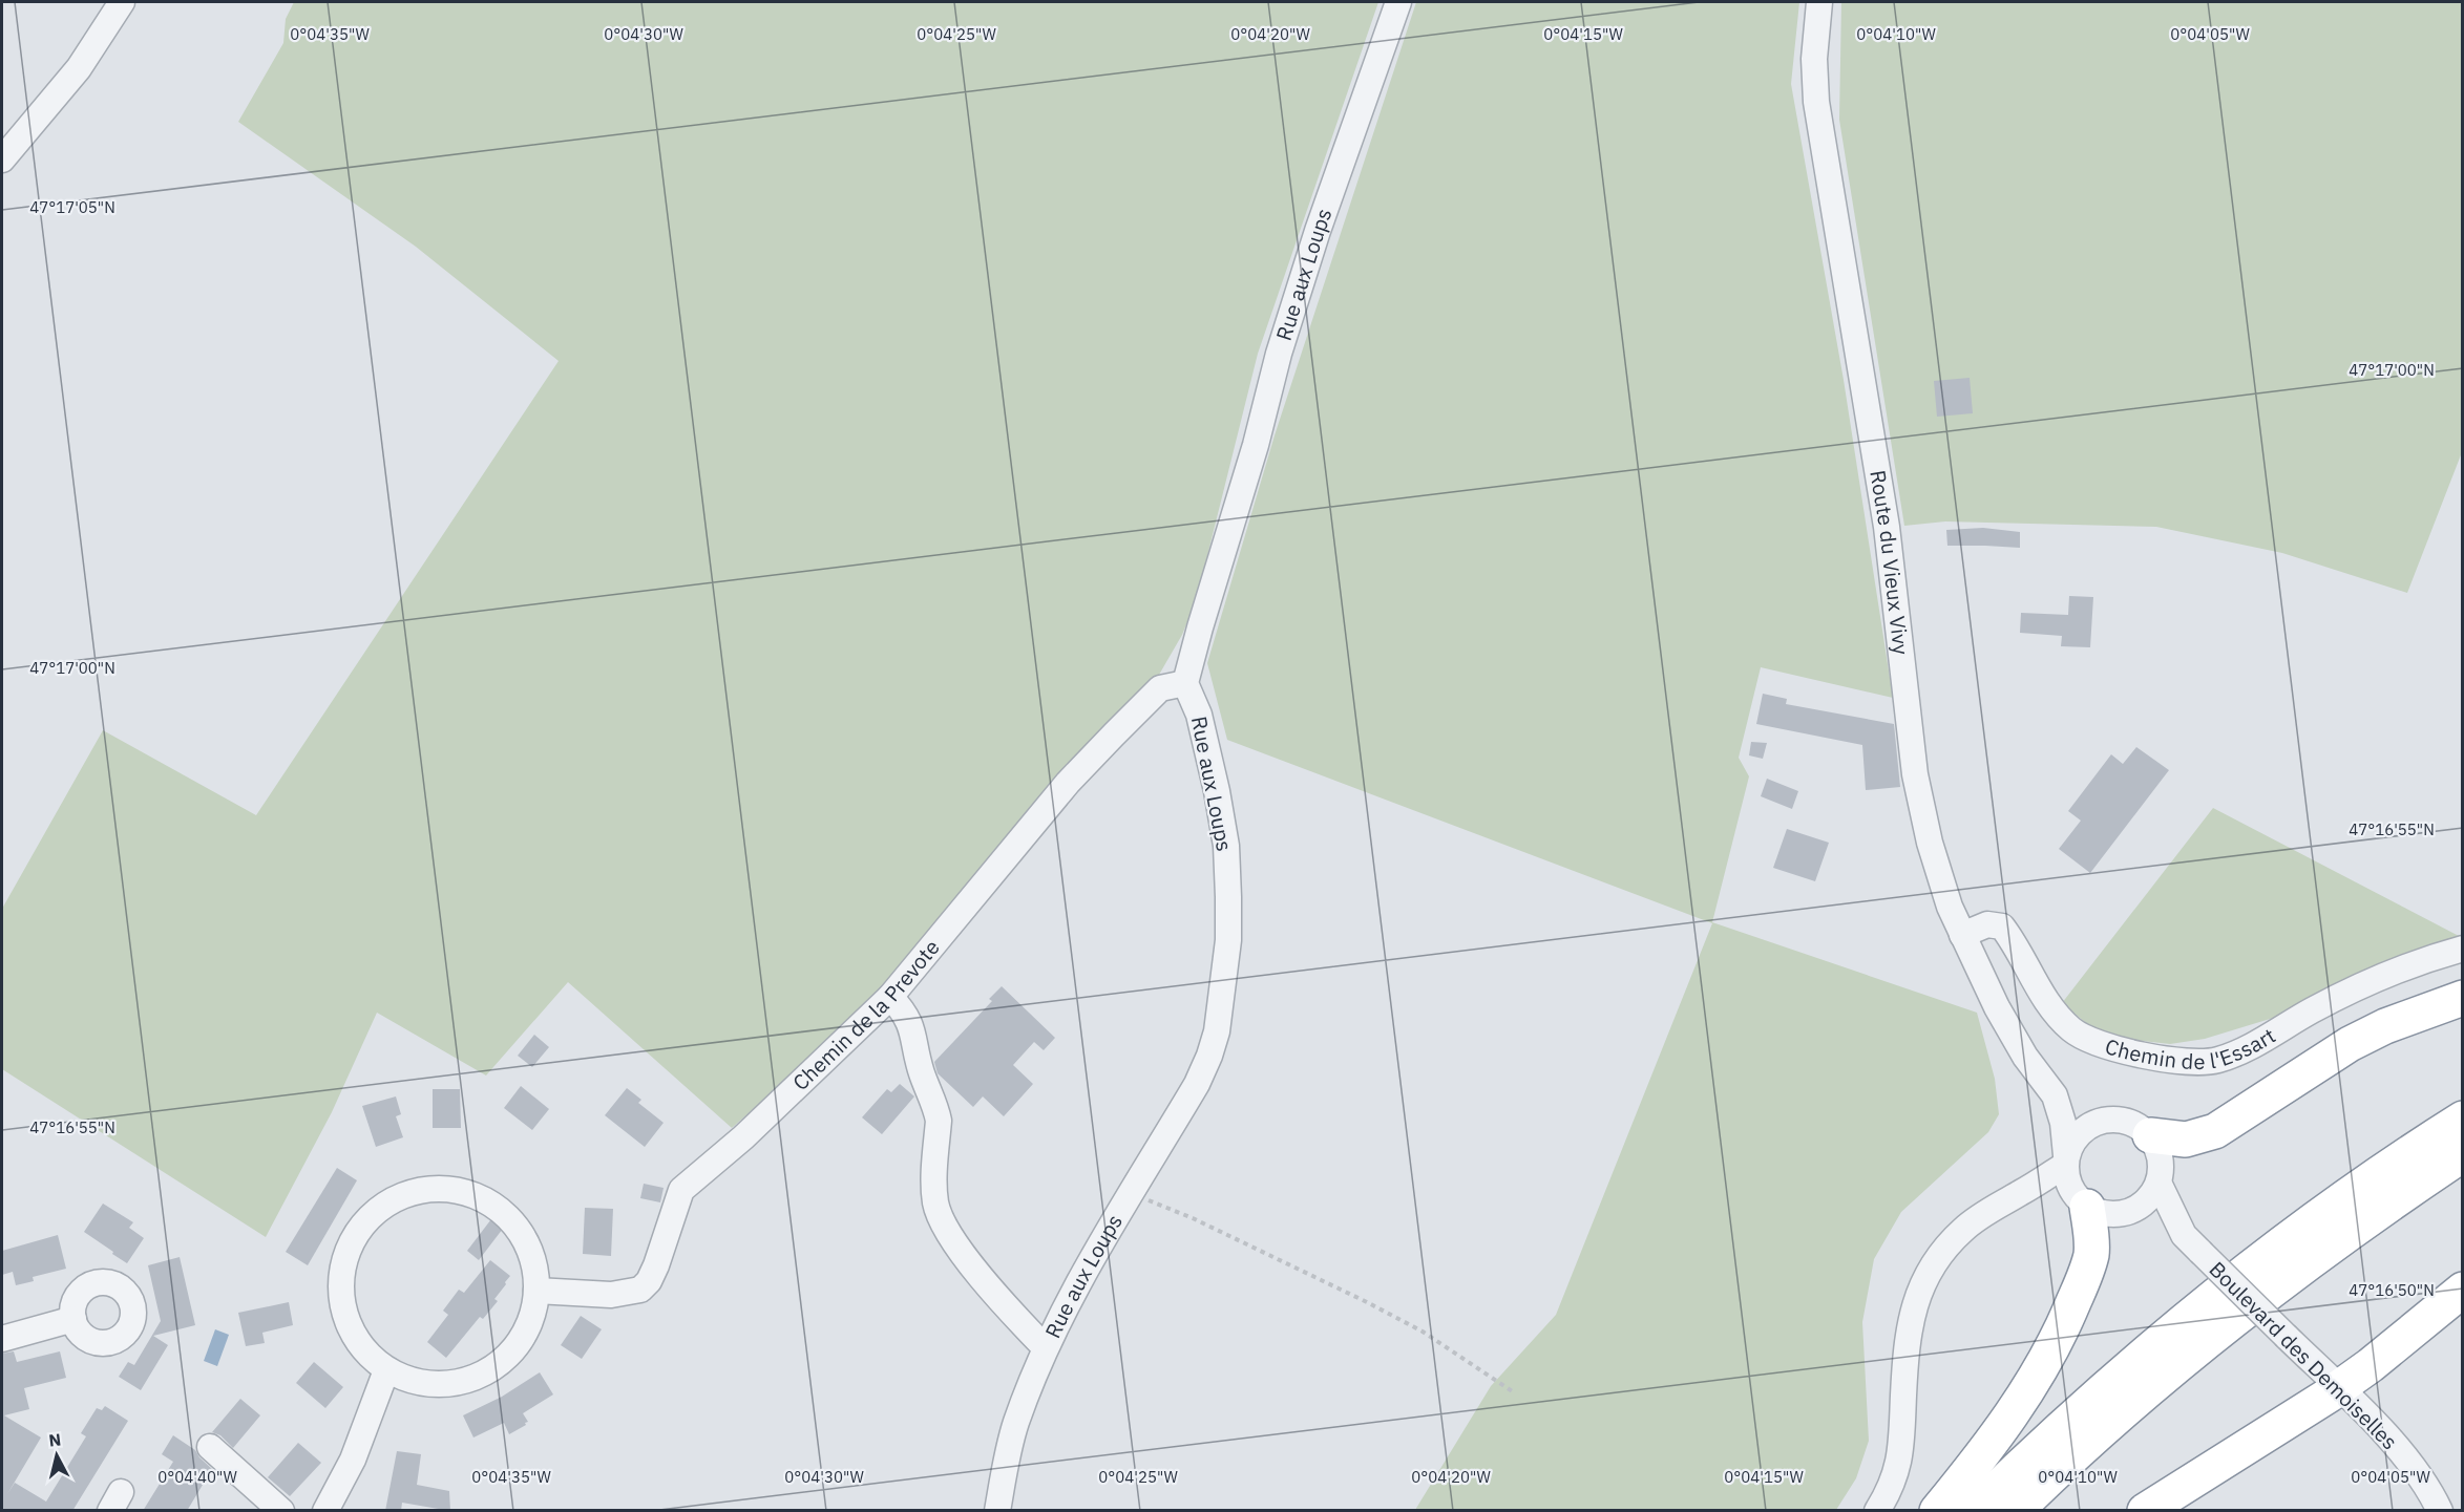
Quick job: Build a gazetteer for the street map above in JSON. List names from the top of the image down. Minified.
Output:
{"streets":{"street":["Rue aux Loups","Route du Vieux Vivy","Chemin de la Prevote","Chemin de l'Essart","Boulevard des Demoiselles"]},"crossings":[["Rue aux Loups","Chemin de la Prevote"],["Route du Vieux Vivy","Chemin de l'Essart"],["Route du Vieux Vivy","Boulevard des Demoiselles"]],"north":"top","coordinates":["0°04'35\"W","0°04'30\"W","0°04'25\"W","0°04'20\"W","0°04'15\"W","0°04'10\"W","0°04'05\"W","47°17'05\"N","47°17'00\"N","47°16'55\"N","47°16'50\"N","0°04'40\"W"]}
